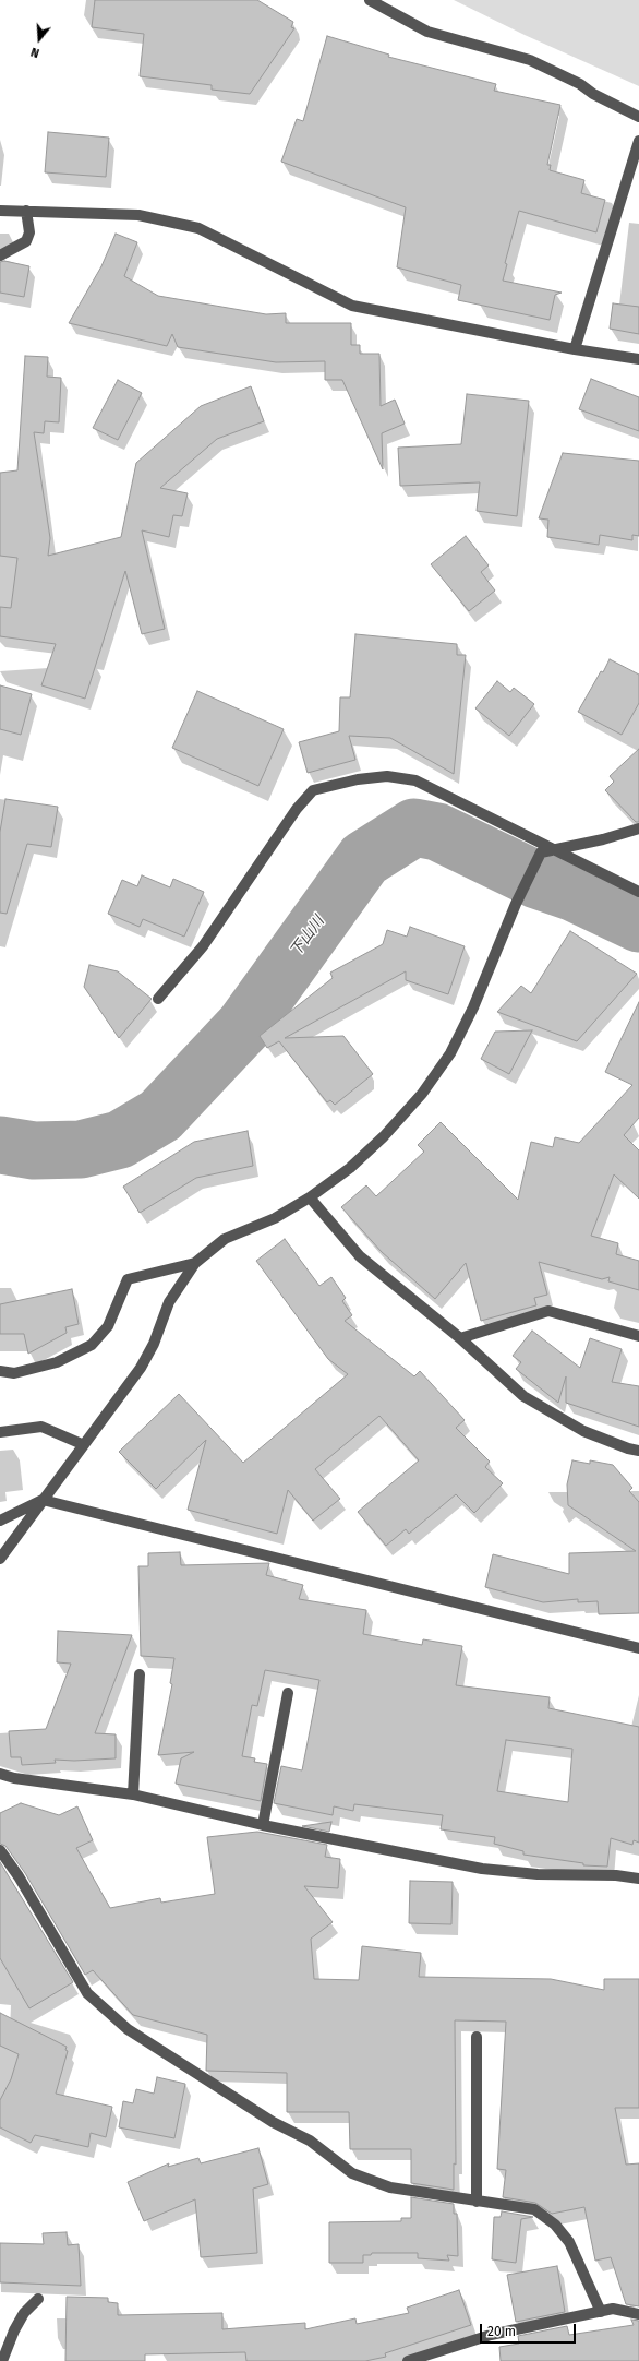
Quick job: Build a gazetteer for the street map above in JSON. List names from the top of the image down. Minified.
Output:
{"water":["下山川"],"scale_bar":"20 m","north":"bottom"}
